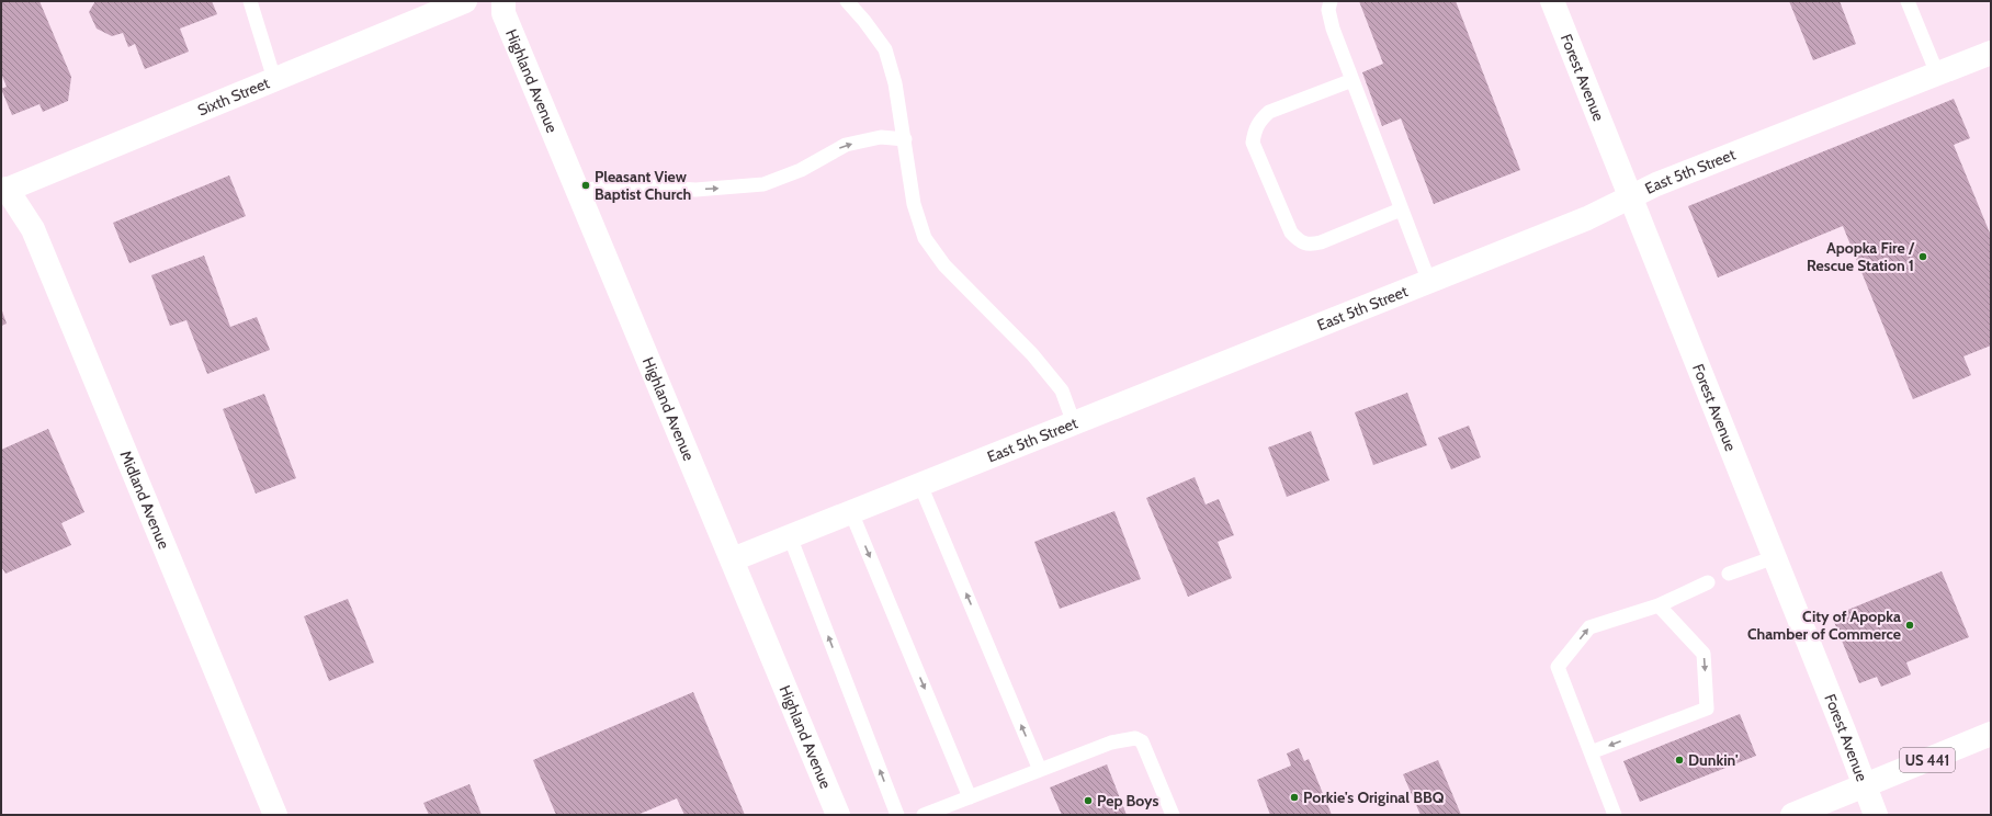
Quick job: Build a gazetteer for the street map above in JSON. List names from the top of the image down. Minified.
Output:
{"streets":{"street":["Forest Avenue","Highland Avenue","Sixth Street","East 5th Street","Midland Avenue","US 441"]},"crossings":[["Forest Avenue","East 5th Street"],["Forest Avenue","US 441"],["Highland Avenue","East 5th Street"],["Sixth Street","Midland Avenue"]],"places":["Pleasant View Baptist Church","Apopka Fire / Rescue Station 1","City of Apopka Chamber of Commerce","Dunkin'","Porkie's Original BBQ","Pep Boys"]}
